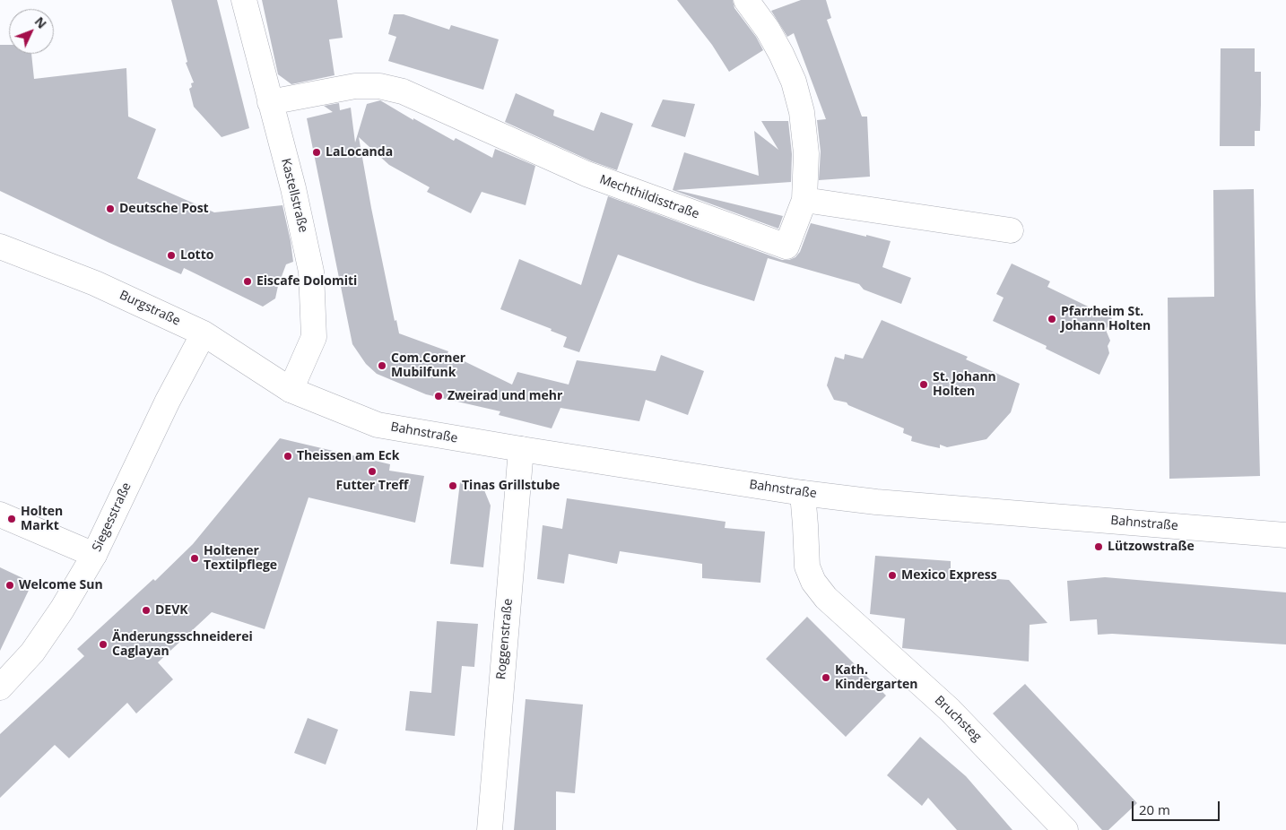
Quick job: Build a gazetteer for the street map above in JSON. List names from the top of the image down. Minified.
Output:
{"streets":{"street":["Kastellstraße","Mechthildisstraße","Burgstraße","Bahnstraße","Siegesstraße","Roggenstraße","Bruchsteg"]},"crossings":[["Kastellstraße","Mechthildisstraße"],["Kastellstraße","Burgstraße"],["Kastellstraße","Bahnstraße"],["Burgstraße","Bahnstraße"],["Burgstraße","Siegesstraße"],["Bahnstraße","Roggenstraße"],["Bahnstraße","Bruchsteg"]],"places":["LaLocanda","Deutsche Post","Lotto","Eiscafe Dolomiti","Pfarrheim St. Johann Holten","Com.Corner Mubilfunk","St. Johann Holten","Zweirad und mehr","Theissen am Eck","Futter Treff","Tinas Grillstube","Holten Markt","Lützowstraße","Holtener Textilpflege","Mexico Express","Welcome Sun","DEVK","Änderungsschneiderei Caglayan","Kath. Kindergarten"],"scale_bar":"20 m","north":"top right"}
